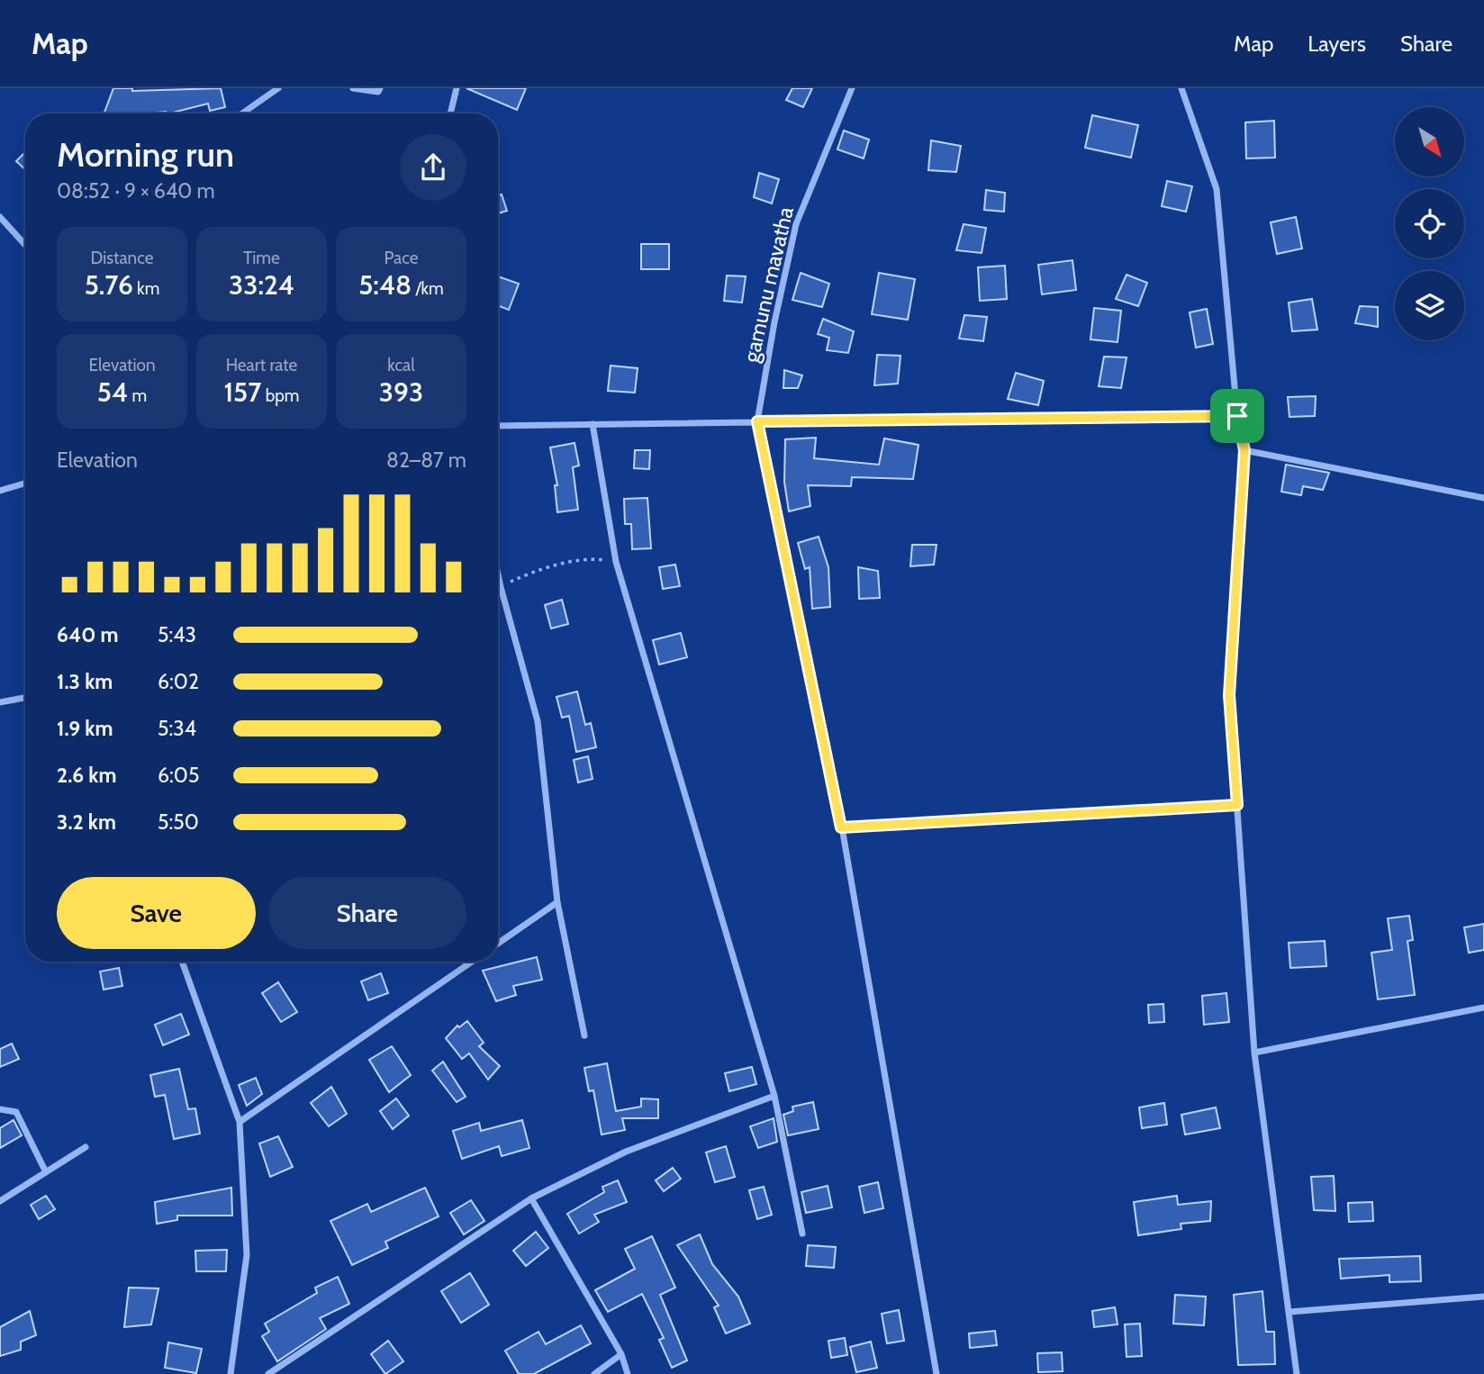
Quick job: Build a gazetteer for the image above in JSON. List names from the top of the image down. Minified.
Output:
{"streets":{"street":["gamunu mavatha"]},"north":"bottom right","page":{"header":"Map","nav":["Map","Layers","Share"],"heading":["Morning run","08:52 · 9 × 640 m"],"stats":[["Distance","5.76 km"],["Time","33:24"],["Pace","5:48 /km"],["Elevation","54 m"],["Heart rate","157 bpm"],["kcal","393"]],"chart":["Elevation","82–87 m"],"list":[{"name":"640 m","note":"5:43"},{"name":"1.3 km","note":"6:02"},{"name":"1.9 km","note":"5:34"},{"name":"2.6 km","note":"6:05"},{"name":"3.2 km","note":"5:50"}],"buttons":["Save","Share"]}}
